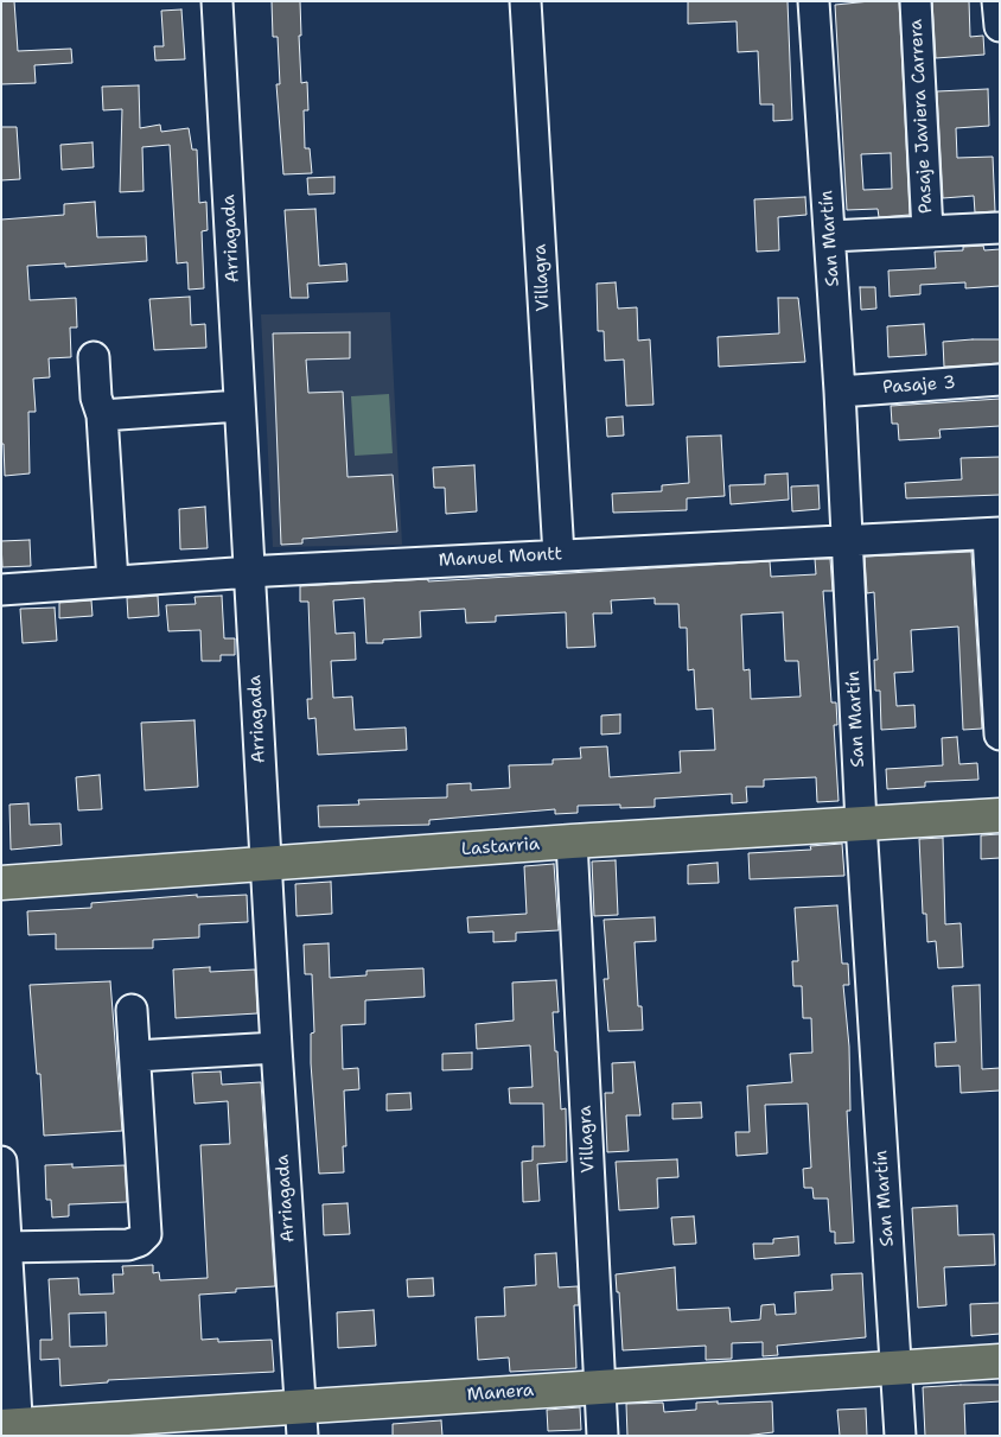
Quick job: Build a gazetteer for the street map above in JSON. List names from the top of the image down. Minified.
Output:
{"streets":{"main road":["Lastarria","Manera"],"street":["Pasaje Javiera Carrera","Arriagada","San Martín","Villagra","Pasaje 3","Manuel Montt"]},"crossings":[["Arriagada","Manuel Montt"],["Arriagada","Lastarria"],["Arriagada","Manera"],["San Martín","Pasaje 3"],["San Martín","Manuel Montt"],["San Martín","Lastarria"],["San Martín","Manera"],["Villagra","Manuel Montt"],["Villagra","Lastarria"],["Villagra","Manera"]]}
